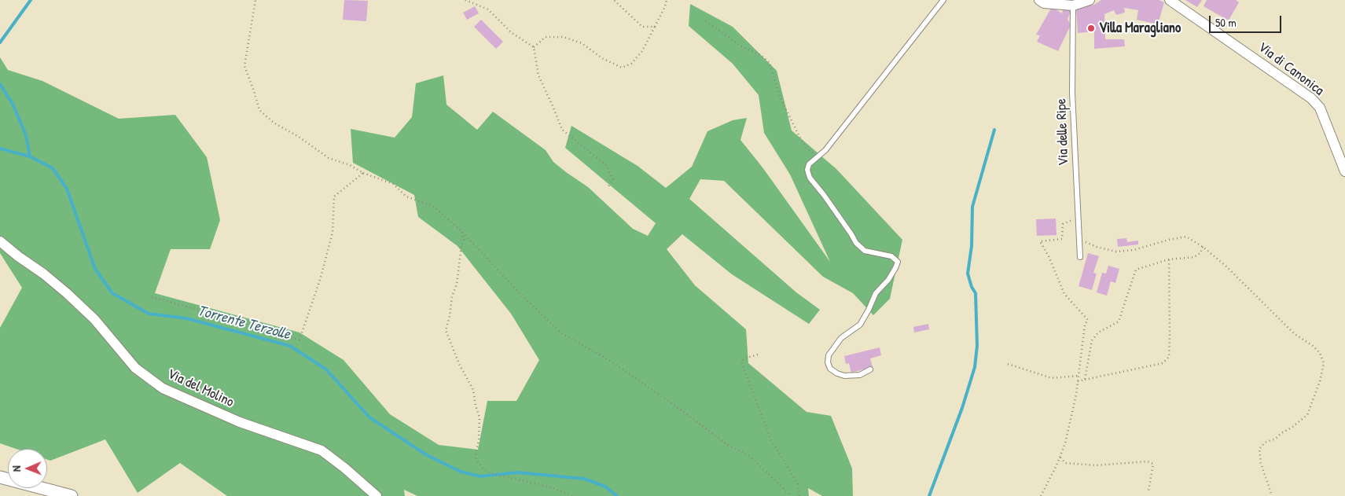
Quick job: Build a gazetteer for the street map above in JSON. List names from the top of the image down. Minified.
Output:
{"streets":{"street":["Via di Canonica","Via del Molino"],"lane":["Via delle Ripe"]},"water":["Torrente Terzolle"],"places":["Villa Maragliano"],"scale_bar":"50 m","north":"left"}
